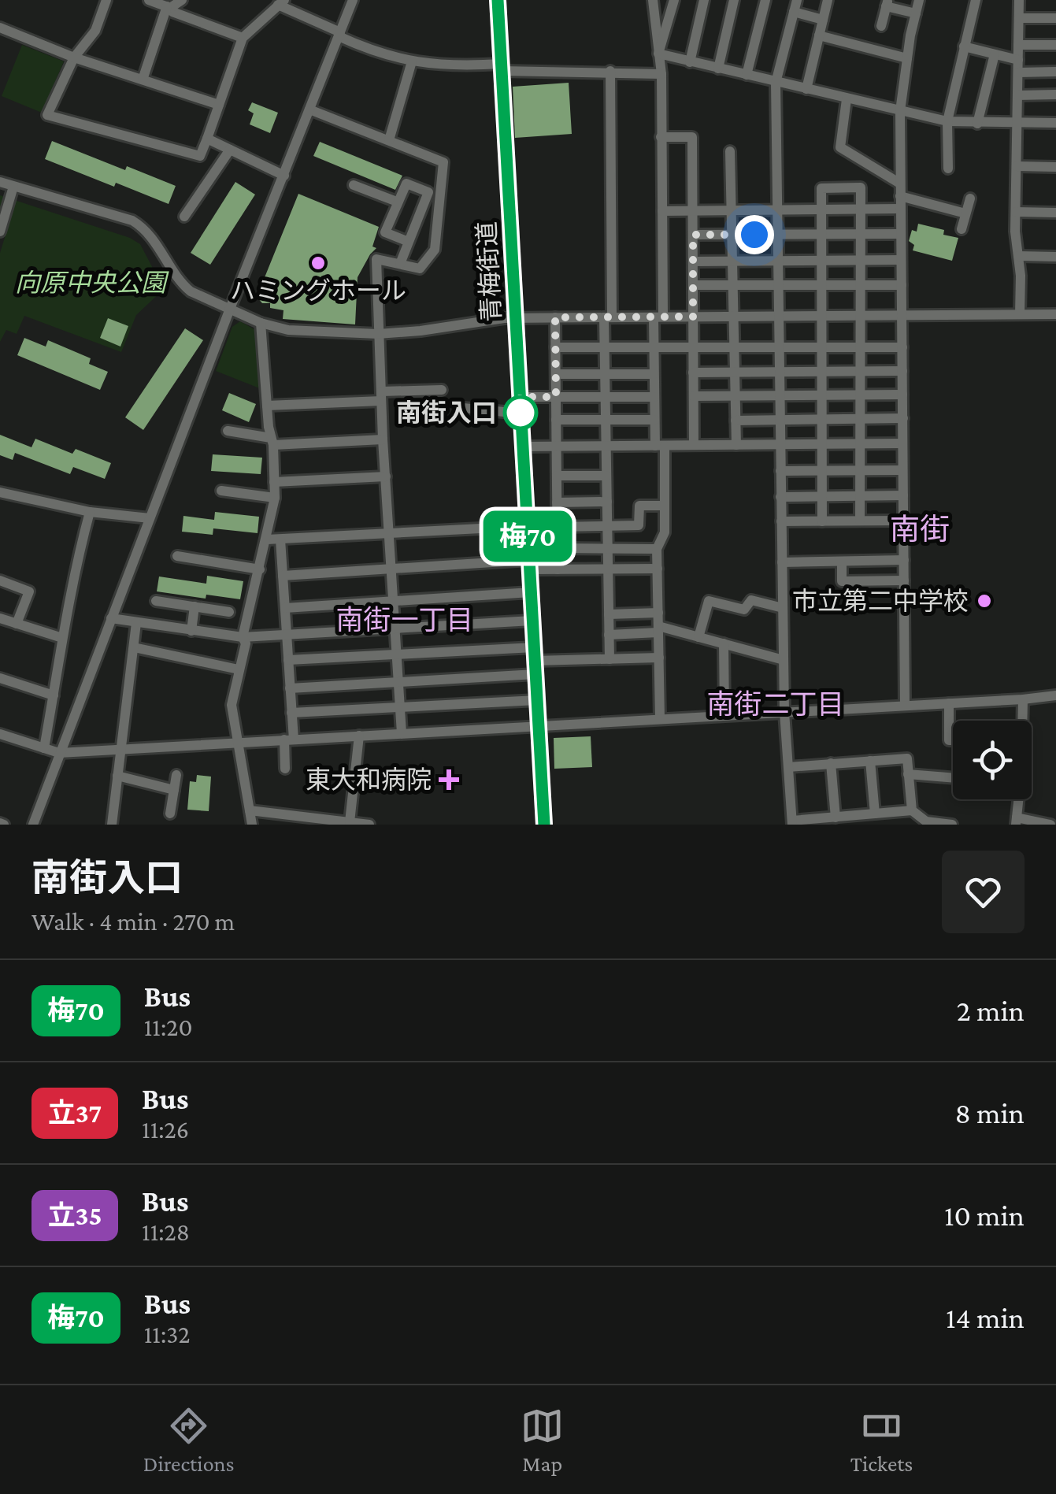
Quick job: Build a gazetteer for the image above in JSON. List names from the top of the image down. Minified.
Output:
{"streets":{"main road":["青梅街道"]},"districts":["南街","南街一丁目","南街二丁目"],"parks":["向原中央公園"],"places":{"other":["ハミングホール","南街入口","市立第二中学校"],"health":["東大和病院"]},"lines":["bus line 梅70"],"page":{"on_map":"梅70","heading":["南街入口","Walk · 4 min · 270 m"],"list":[{"mark":"梅70","name":"Bus","note":"11:20","value":"2 min"},{"mark":"立37","name":"Bus","note":"11:26","value":"8 min"},{"mark":"立35","name":"Bus","note":"11:28","value":"10 min"},{"mark":"梅70","name":"Bus","note":"11:32","value":"14 min"}],"tabs":["Directions","Map","Tickets"]}}
